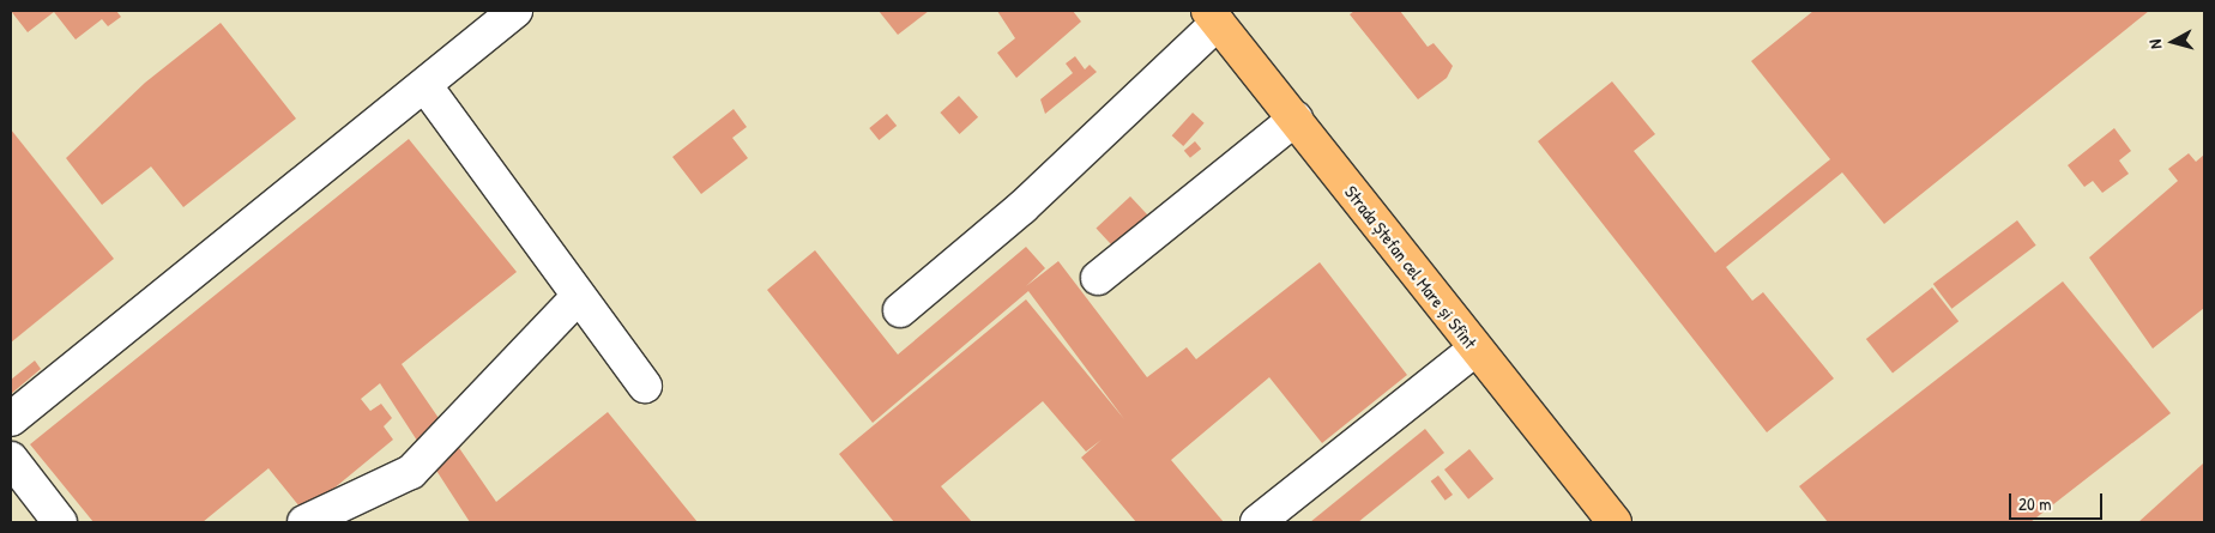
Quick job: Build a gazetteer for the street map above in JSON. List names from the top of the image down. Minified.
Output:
{"streets":{"main road":["Strada Ștefan cel Mare și Sfînt"]},"scale_bar":"20 m","north":"left"}
